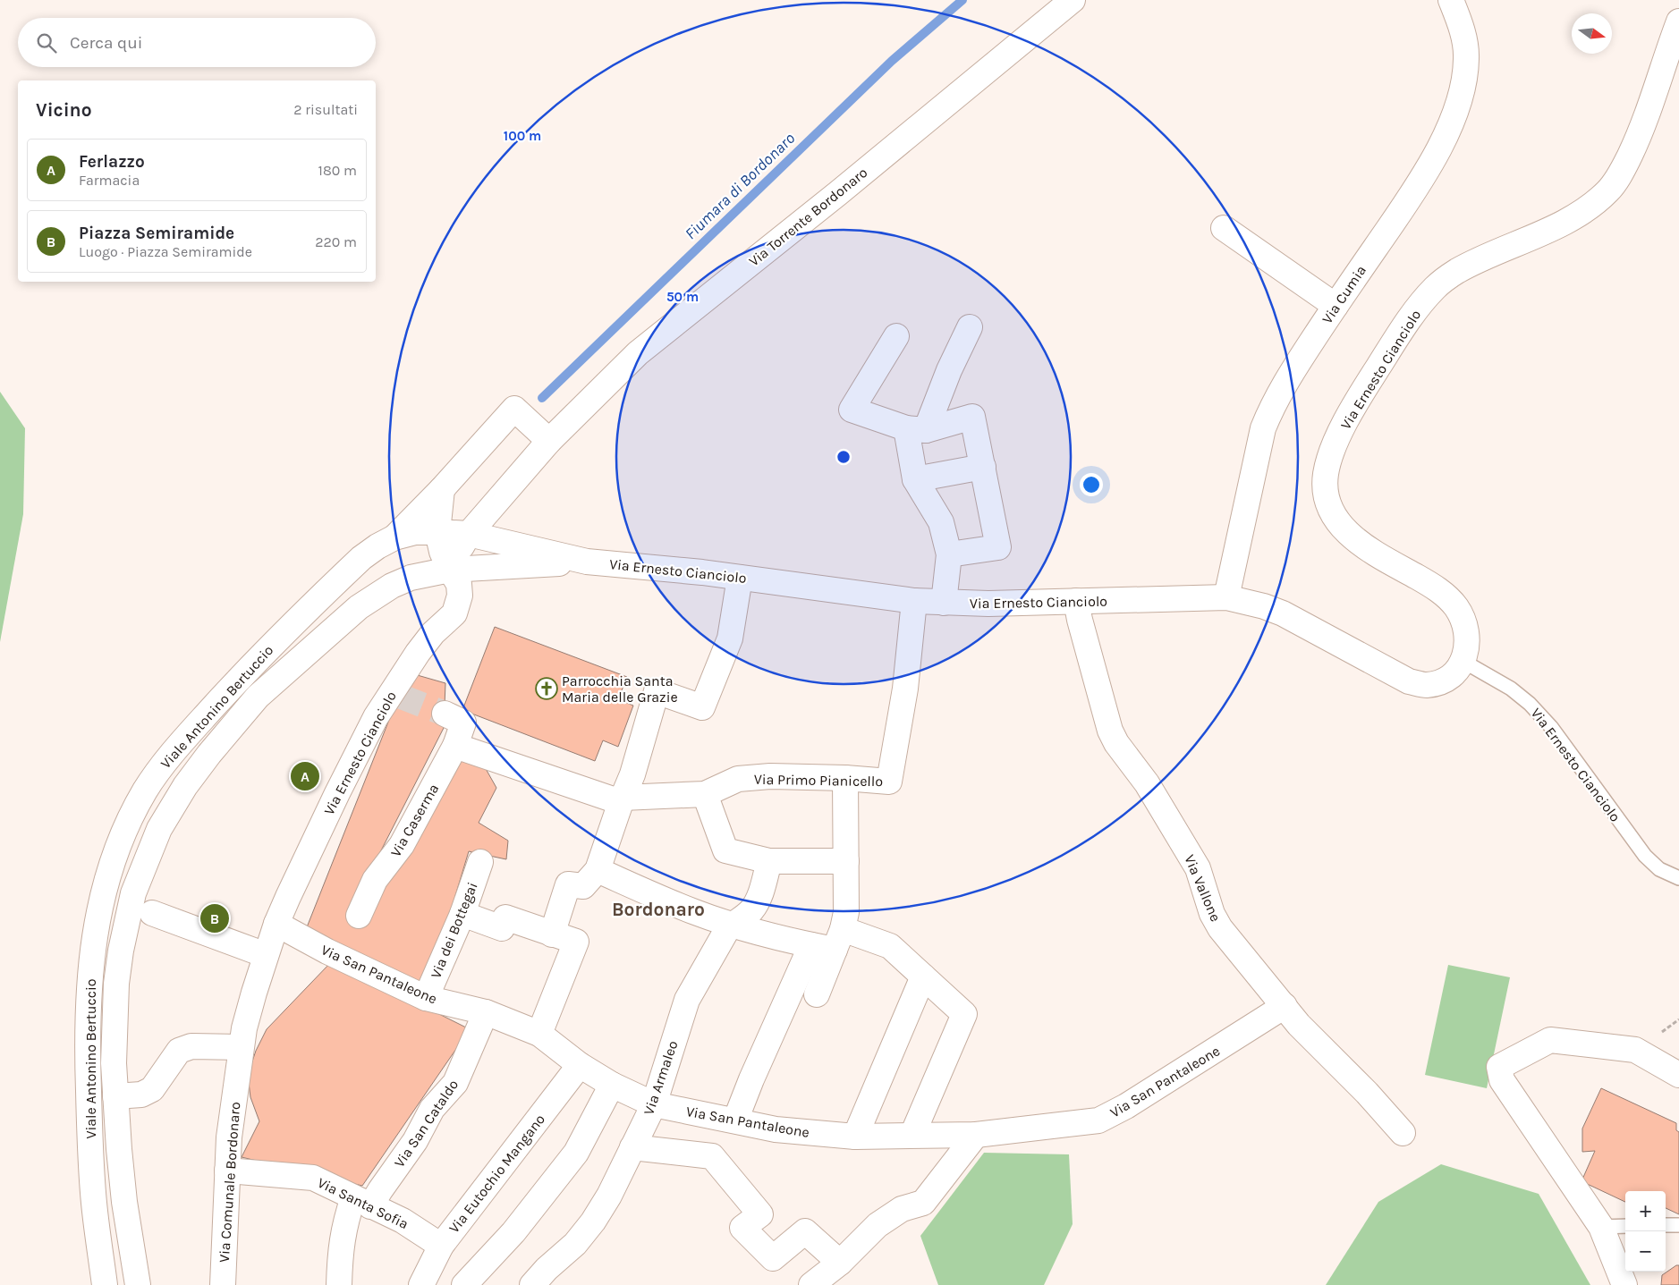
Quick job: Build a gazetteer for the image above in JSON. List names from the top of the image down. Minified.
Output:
{"streets":{"street":["Via Torrente Bordonaro","Via Cumia","Via Ernesto Cianciolo","Viale Antonino Bertuccio","Via Primo Pianicello","Via Caserma","Via Vallone","Via dei Bottegai","Via San Pantaleone","Via Armaleo","Via San Cataldo","Via Eutochio Mangano","Via Comunale Bordonaro","Via Santa Sofia"]},"crossings":[["Via Torrente Bordonaro","Via Ernesto Cianciolo"],["Via Torrente Bordonaro","Viale Antonino Bertuccio"],["Via Cumia","Via Ernesto Cianciolo"],["Via Ernesto Cianciolo","Viale Antonino Bertuccio"],["Via Ernesto Cianciolo","Via Primo Pianicello"],["Via Ernesto Cianciolo","Via Vallone"],["Via Ernesto Cianciolo","Via San Pantaleone"],["Via Ernesto Cianciolo","Via Comunale Bordonaro"],["Via Primo Pianicello","Via Caserma"],["Via Vallone","Via San Pantaleone"],["Via dei Bottegai","Via San Pantaleone"],["Via San Pantaleone","Via Armaleo"],["Via San Pantaleone","Via San Cataldo"],["Via San Pantaleone","Via Eutochio Mangano"],["Via San Pantaleone","Via Comunale Bordonaro"],["Via San Cataldo","Via Santa Sofia"],["Via Eutochio Mangano","Via Santa Sofia"],["Via Comunale Bordonaro","Via Santa Sofia"]],"districts":["Bordonaro"],"water":["Fiumara di Bordonaro"],"places":{"church":["Parrocchia Santa Maria delle Grazie"]},"north":"right","page":{"search":"Cerca qui","heading":["Vicino","2 risultati"],"list":[{"mark":"A","name":"Ferlazzo","note":"Farmacia","value":"180 m"},{"mark":"B","name":"Piazza Semiramide","note":"Luogo · Piazza Semiramide","value":"220 m"}],"pins":["A","B"],"map_buttons":["+","−"]},"rings":["100 m","50 m"]}
